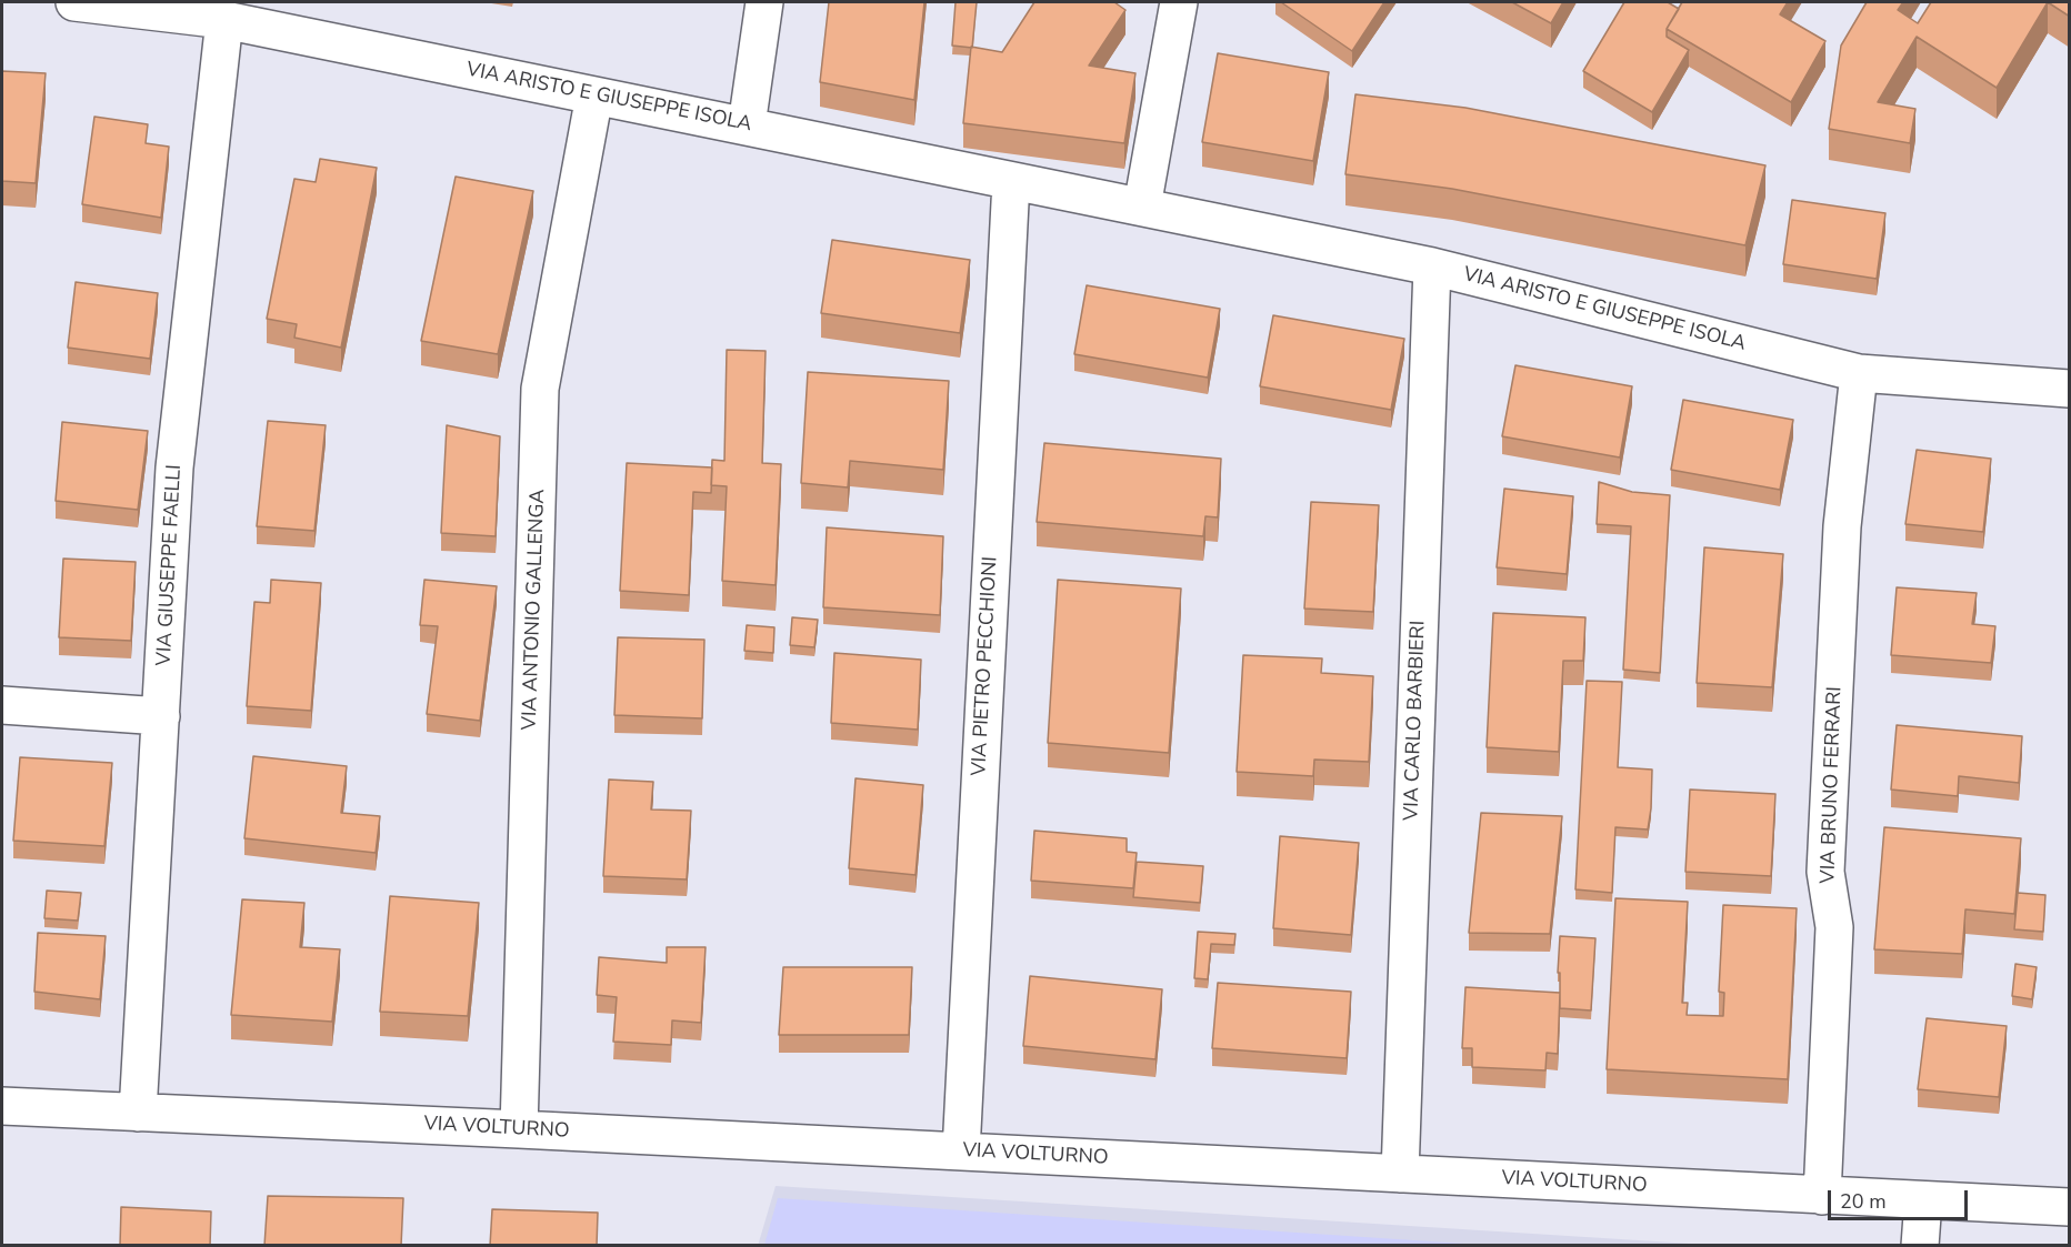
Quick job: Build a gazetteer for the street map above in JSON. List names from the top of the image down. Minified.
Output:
{"streets":{"street":["VIA ARISTO E GIUSEPPE ISOLA","VIA GIUSEPPE FAELLI","VIA ANTONIO GALLENGA","VIA PIETRO PECCHIONI","VIA CARLO BARBIERI","VIA BRUNO FERRARI","VIA VOLTURNO"]},"crossings":[["VIA ARISTO E GIUSEPPE ISOLA","VIA GIUSEPPE FAELLI"],["VIA ARISTO E GIUSEPPE ISOLA","VIA ANTONIO GALLENGA"],["VIA ARISTO E GIUSEPPE ISOLA","VIA PIETRO PECCHIONI"],["VIA ARISTO E GIUSEPPE ISOLA","VIA CARLO BARBIERI"],["VIA ARISTO E GIUSEPPE ISOLA","VIA BRUNO FERRARI"],["VIA GIUSEPPE FAELLI","VIA VOLTURNO"],["VIA ANTONIO GALLENGA","VIA VOLTURNO"],["VIA PIETRO PECCHIONI","VIA VOLTURNO"],["VIA CARLO BARBIERI","VIA VOLTURNO"],["VIA BRUNO FERRARI","VIA VOLTURNO"]],"scale_bar":"20 m"}
